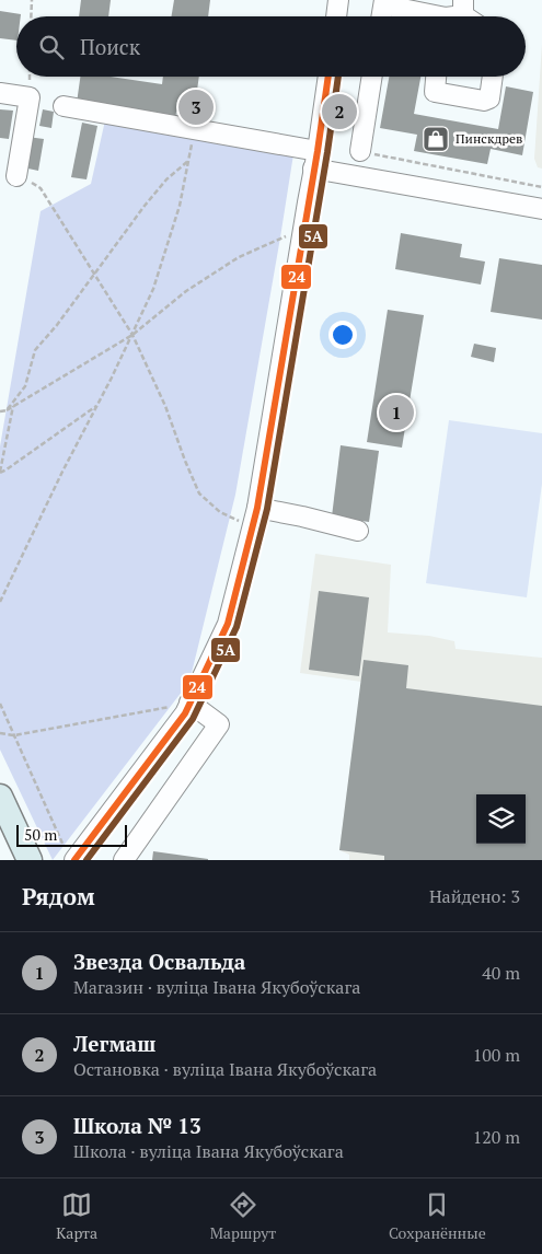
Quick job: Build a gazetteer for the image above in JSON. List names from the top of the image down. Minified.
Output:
{"places":{"shop":["Пинскдрев"]},"lines":["transit line 24","transit line 5А"],"scale_bar":"50 m","page":{"search":"Поиск","pins":["3","2","1"],"scale":"50 m","heading":["Рядом","Найдено: 3"],"list":[{"mark":"1","name":"Звезда Освальда","note":"Магазин · вуліца Івана Якубоўскага","value":"40 m"},{"mark":"2","name":"Легмаш","note":"Остановка · вуліца Івана Якубоўскага","value":"100 m"},{"mark":"3","name":"Школа № 13","note":"Школа · вуліца Івана Якубоўскага","value":"120 m"}],"nav":["Карта","Маршрут","Сохранённые"]}}
